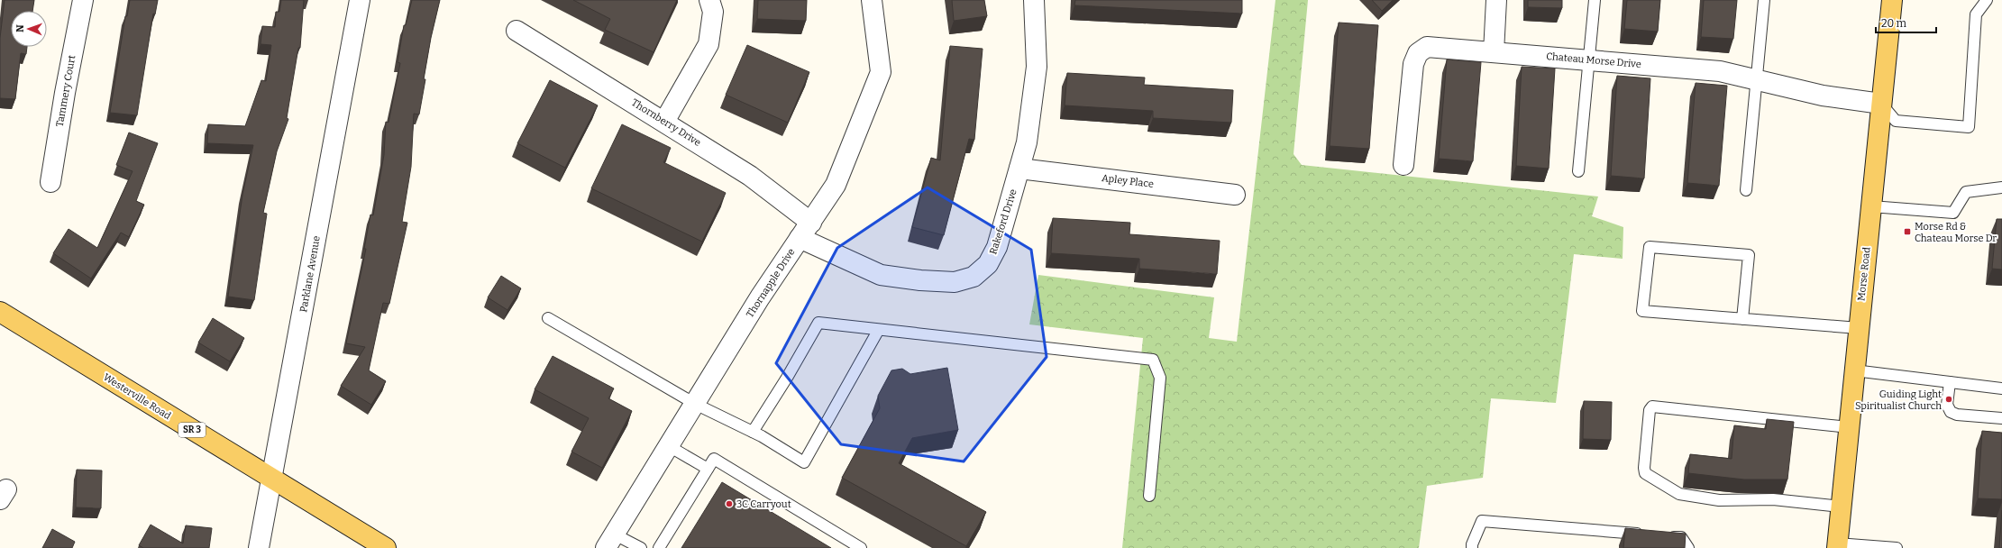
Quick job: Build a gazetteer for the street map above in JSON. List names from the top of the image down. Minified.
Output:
{"streets":{"main road":["Morse Road","Westerville Road","SR 3"],"street":["Chateau Morse Drive","Tammery Court","Thornberry Drive","Apley Place","Rakeford Drive","Parklane Avenue","Thornapple Drive"]},"crossings":[["Chateau Morse Drive","Morse Road"],["Thornberry Drive","Rakeford Drive"],["Thornberry Drive","Thornapple Drive"],["Apley Place","Rakeford Drive"],["Rakeford Drive","Thornapple Drive"],["Parklane Avenue","Westerville Road"]],"places":{"transit":["Morse Rd & Chateau Morse Dr"],"other":["Guiding Light Spiritualist Church","3C Carryout"]},"scale_bar":"20 m","north":"left"}
